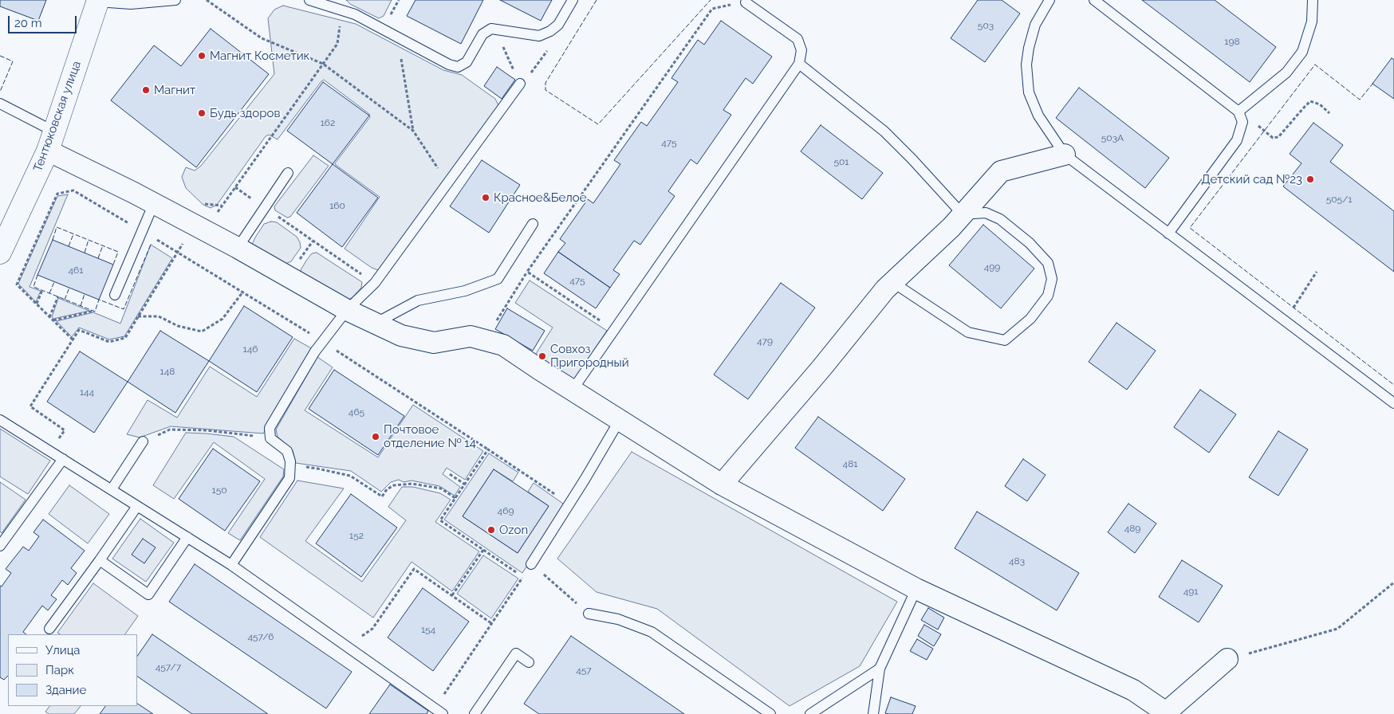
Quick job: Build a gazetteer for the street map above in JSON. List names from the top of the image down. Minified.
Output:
{"streets":{"street":["Тентюковская улица"]},"places":["Магнит Косметик","Магнит","Будь здоров","Детский сад №23","Красное&Белое","Совхоз Пригородный","Почтовое отделение № 14","Ozon"],"house_numbers":["503","198","162","503А","475","501","505/1","160","499","461","475","479","146","148","144","465","481","150","469","489","152","483","491","154","457/6","457/7","457"],"legend":["Улица","Парк","Здание"],"scale_bar":"20 m"}
